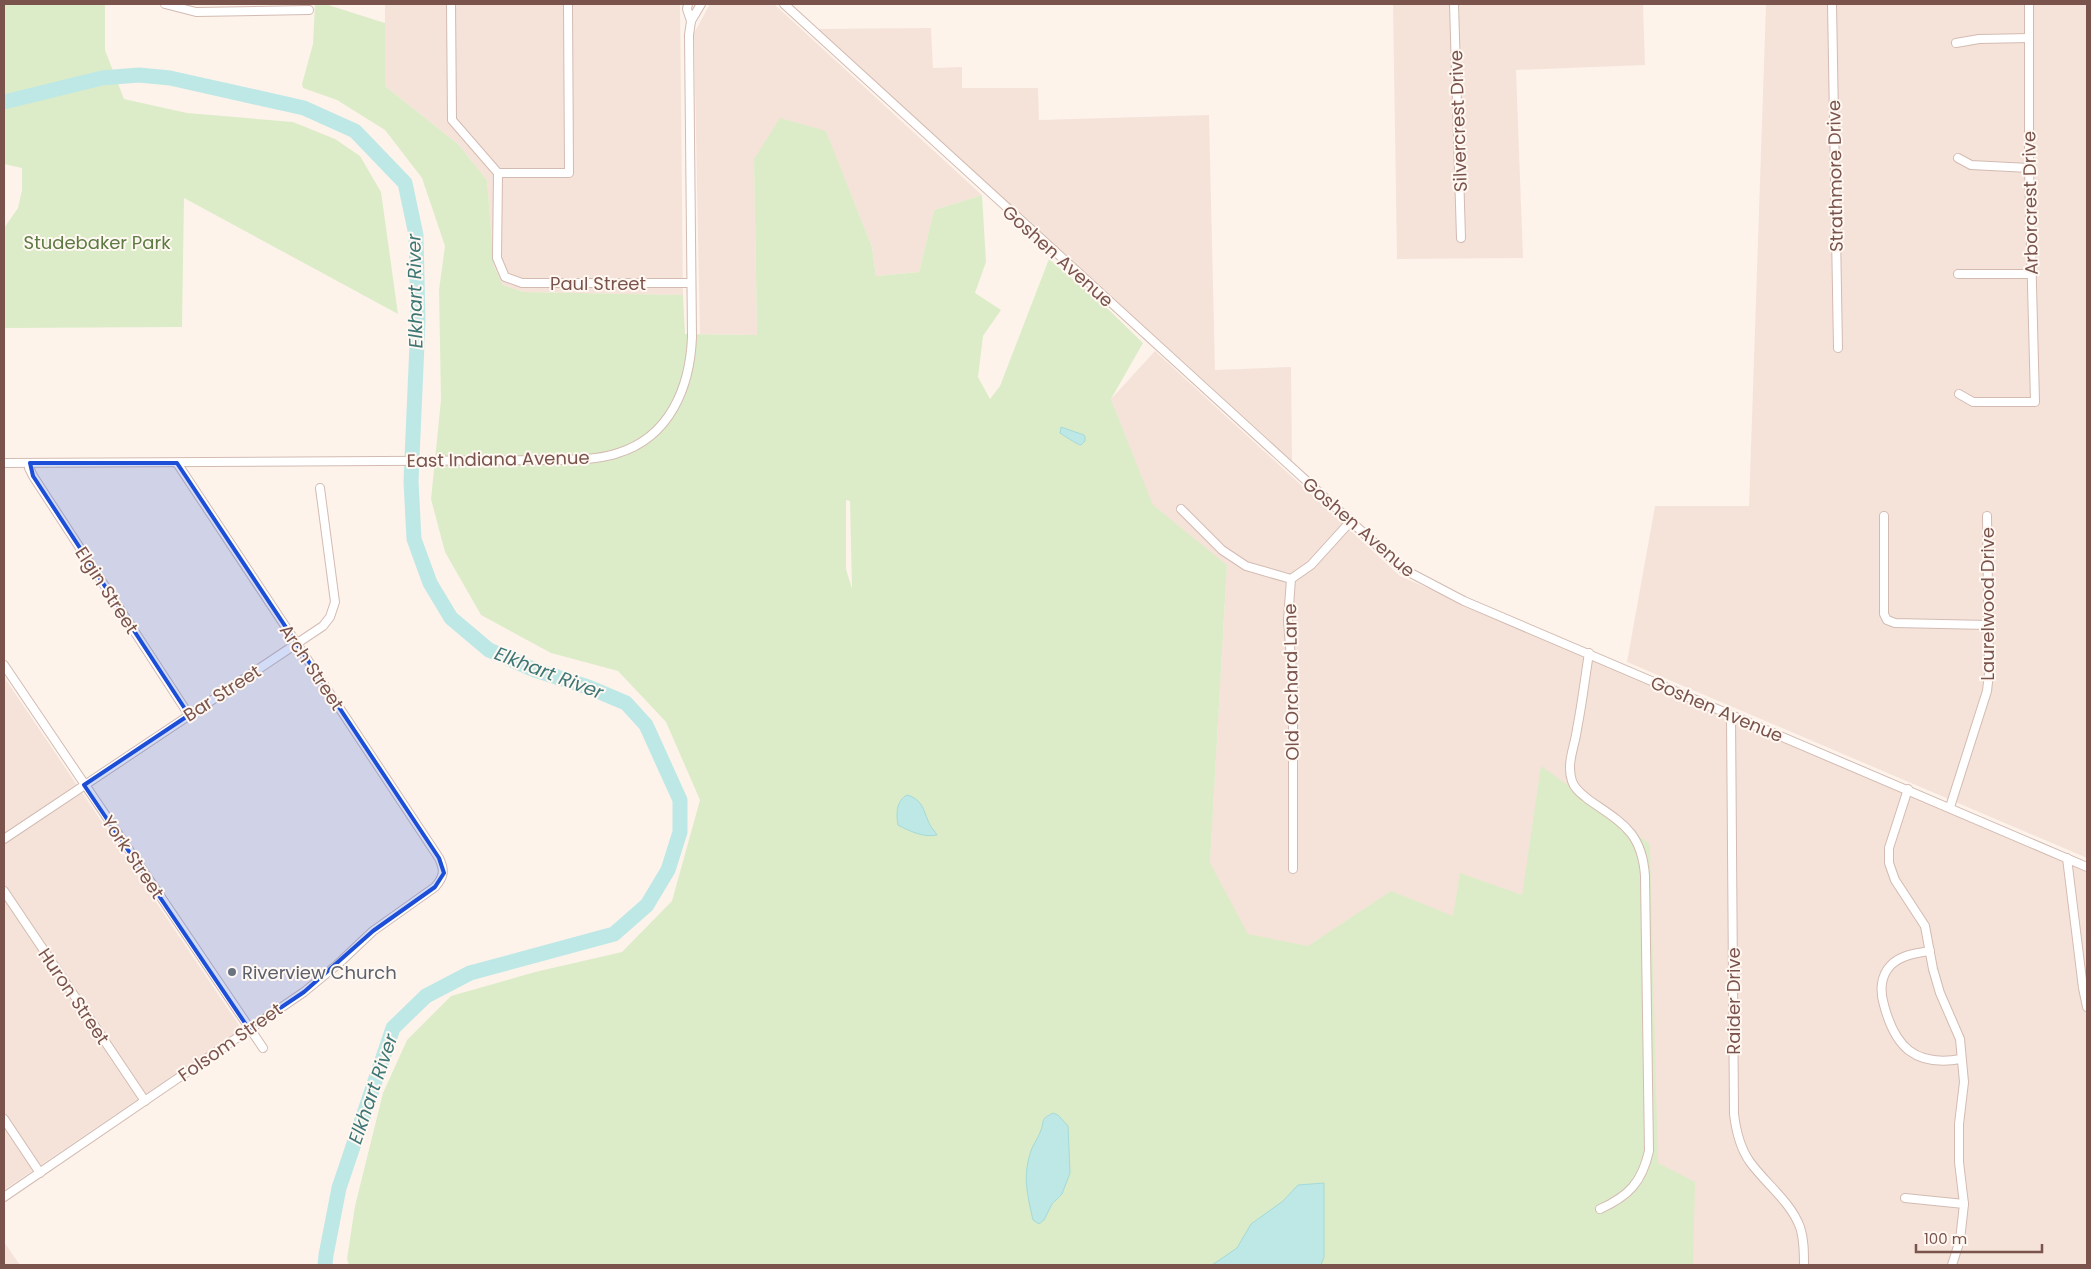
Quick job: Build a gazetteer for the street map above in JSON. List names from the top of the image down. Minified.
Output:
{"streets":{"street":["Silvercrest Drive","Strathmore Drive","Arborcrest Drive","Goshen Avenue","Paul Street","East Indiana Avenue","Elgin Street","Laurelwood Drive","Arch Street","Old Orchard Lane","Bar Street","York Street","Huron Street","Raider Drive","Folsom Street"]},"crossings":[["Goshen Avenue","Laurelwood Drive"],["Goshen Avenue","Old Orchard Lane"],["Goshen Avenue","Raider Drive"],["Paul Street","East Indiana Avenue"],["East Indiana Avenue","Elgin Street"],["East Indiana Avenue","Arch Street"],["Elgin Street","Bar Street"],["Arch Street","Bar Street"],["Arch Street","Folsom Street"],["Bar Street","York Street"],["York Street","Folsom Street"],["Huron Street","Folsom Street"]],"water":["Elkhart River"],"parks":["Studebaker Park"],"places":["Riverview Church"],"scale_bar":"100 m"}
